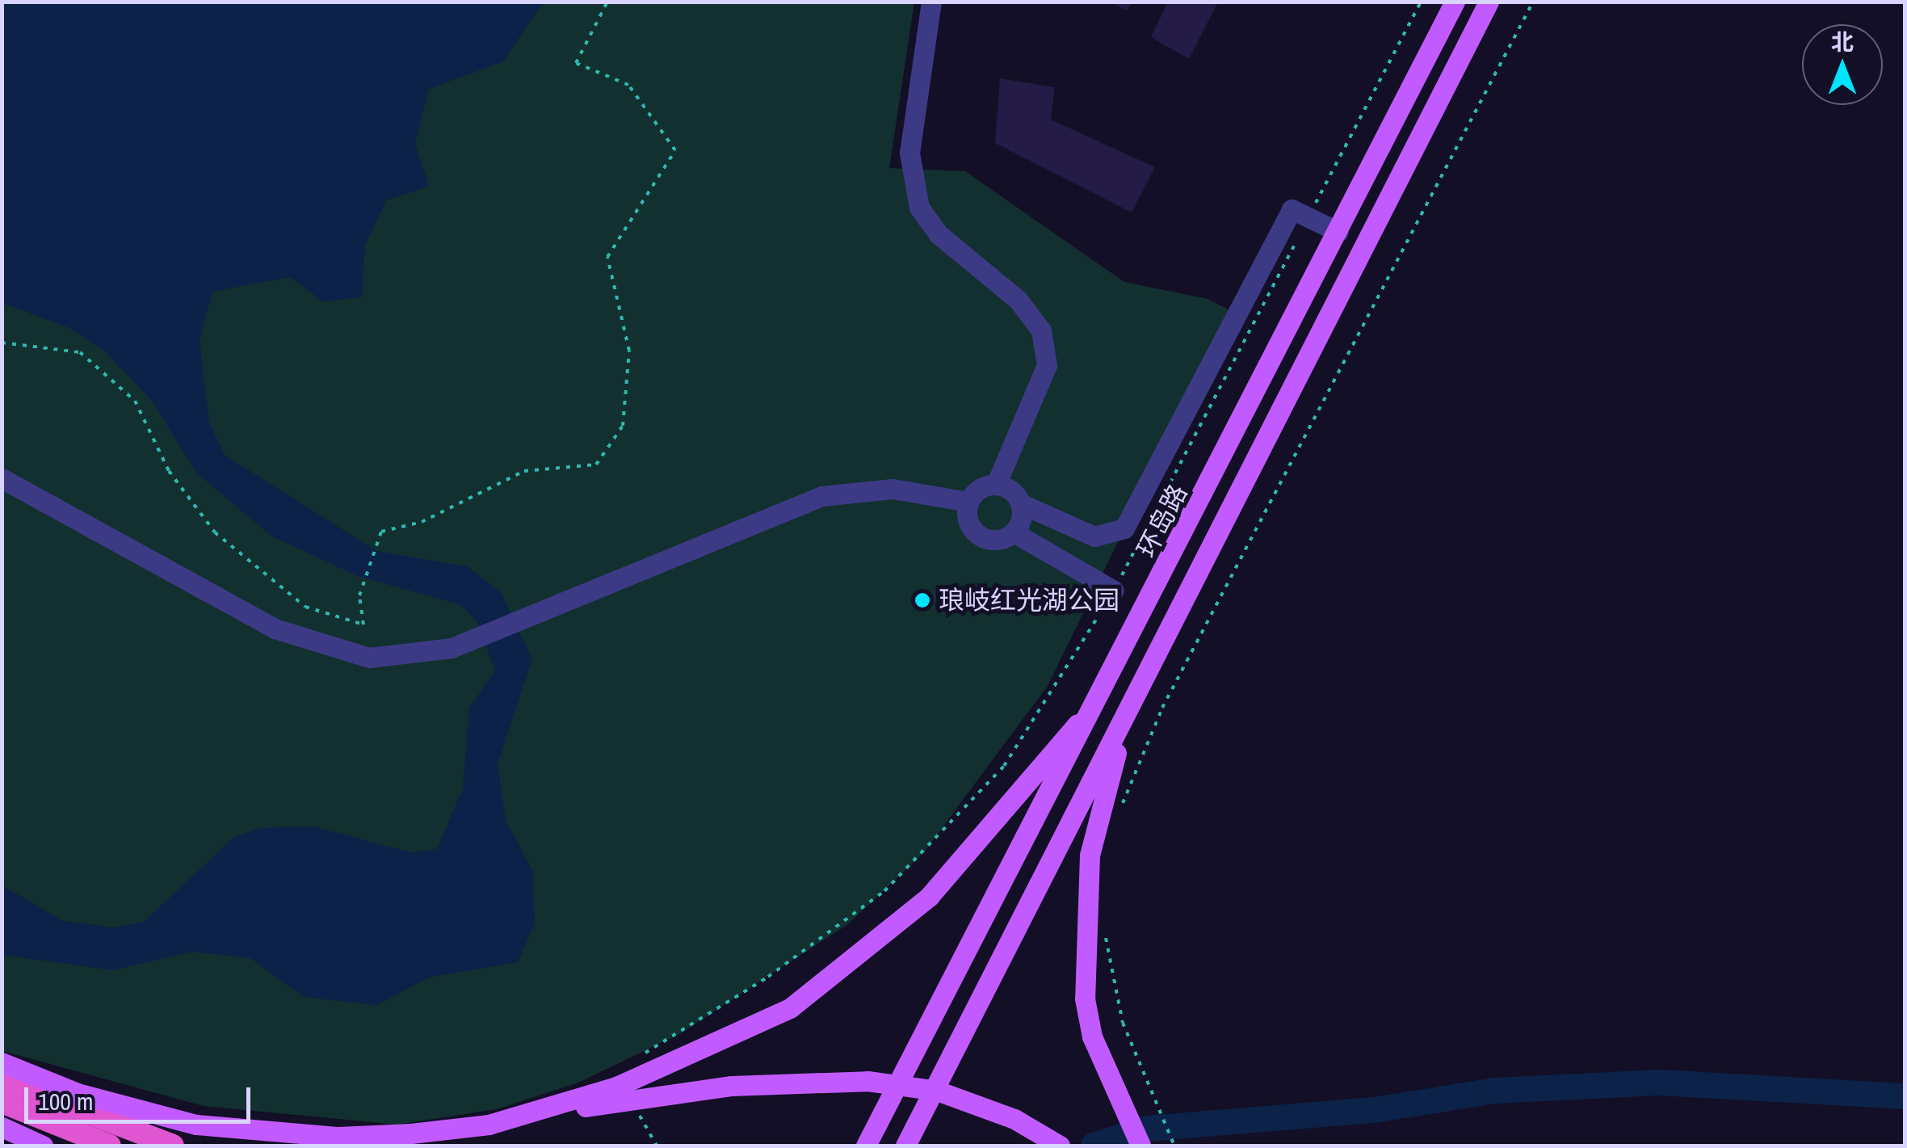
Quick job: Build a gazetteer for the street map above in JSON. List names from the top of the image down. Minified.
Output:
{"streets":{"main road":["环岛路"]},"places":["琅岐红光湖公园"],"scale_bar":"100 m","north":"top"}
